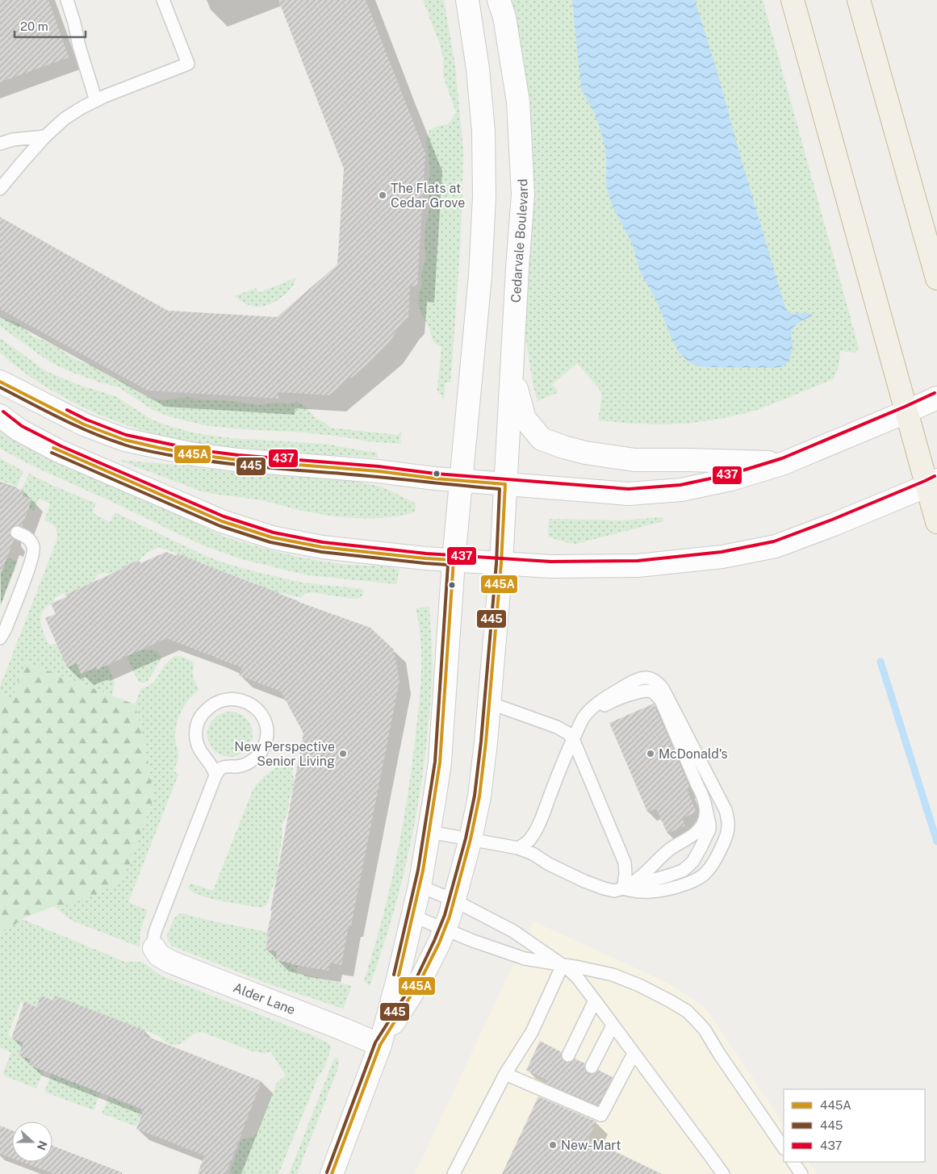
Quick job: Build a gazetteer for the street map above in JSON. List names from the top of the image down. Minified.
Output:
{"streets":{"street":["Cedarvale Boulevard","Alder Lane"]},"crossings":[["Cedarvale Boulevard","Alder Lane"]],"places":["The Flats at Cedar Grove","New Perspective Senior Living","McDonald's","New-Mart"],"lines":["transit line 445A","transit line 445","transit line 437"],"legend":["445A","445","437"],"scale_bar":"20 m","north":"right"}
